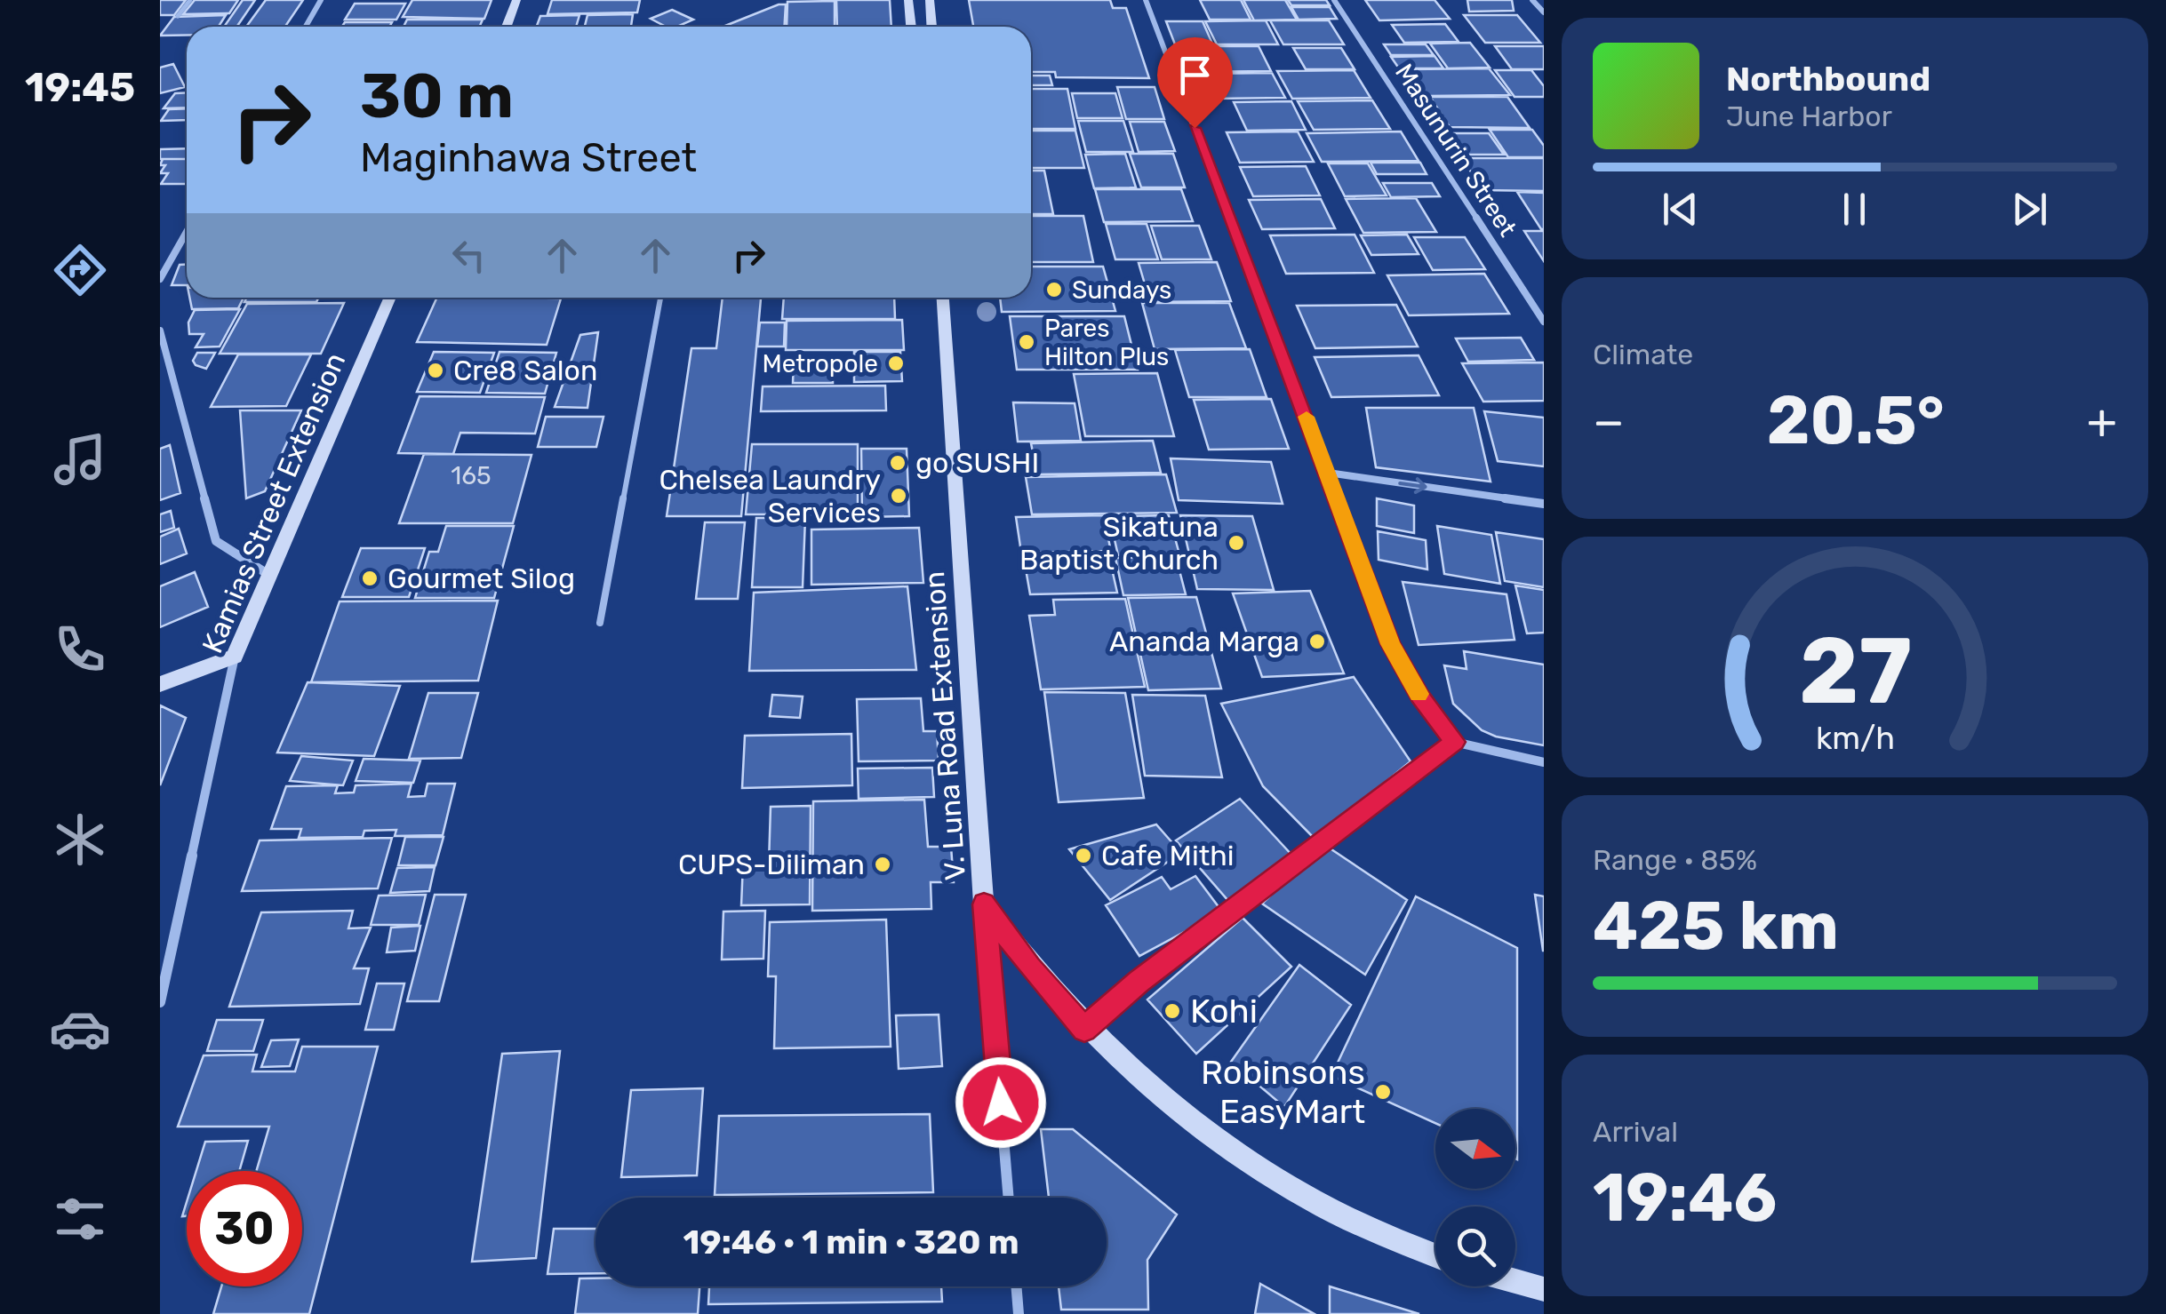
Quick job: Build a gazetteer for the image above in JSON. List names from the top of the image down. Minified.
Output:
{"streets":{"street":["Masunurin Street","Kamias Street Extension","V. Luna Road Extension"]},"places":["Sundays","Pares Hilton Plus","Metropole","Cre8 Salon","go SUSHI","Chelsea Laundry Services","Sikatuna Baptist Church","Gourmet Silog","Ananda Marga","Cafe Mithi","CUPS-Diliman","Kohi","Robinsons EasyMart"],"house_numbers":["165"],"north":"right","page":{"tabs":"19:45","turn":["30 m","Maginhawa Street"],"song":["Northbound","June Harbor"],"tile":["Climate",["Range · 85%","425 km"],["Arrival","19:46"]],"heat":["−","20.5°","+"],"limit":"30","trip":"19:46 · 1 min · 320 m","gauge":["27","km/h"]}}
